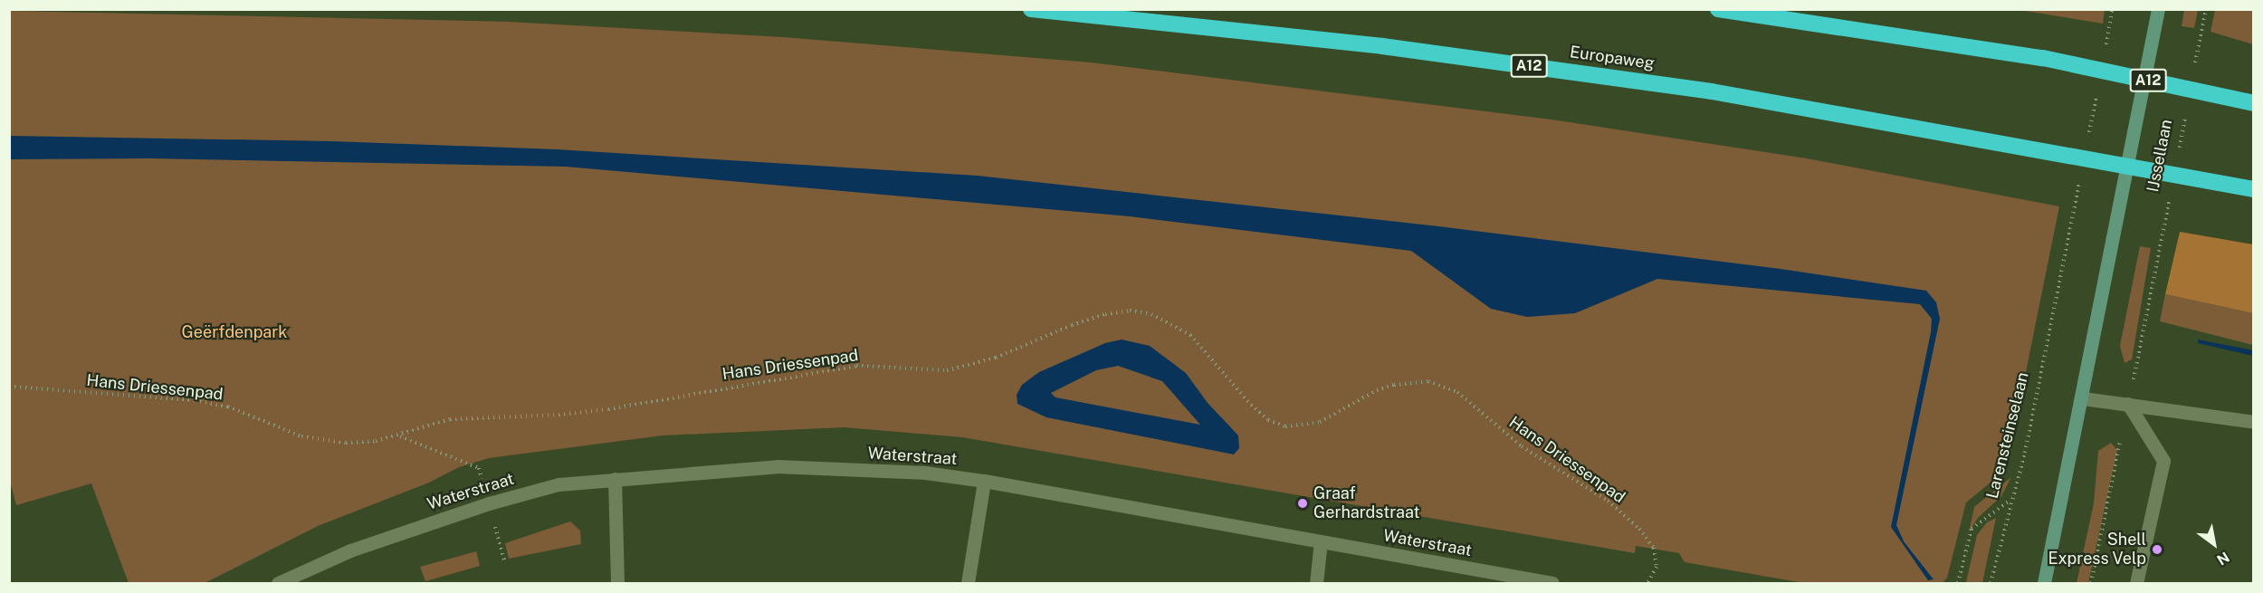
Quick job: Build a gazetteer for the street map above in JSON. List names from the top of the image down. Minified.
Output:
{"streets":{"highway":["Europaweg","A12"],"main road":["IJssellaan"],"street":["Waterstraat"],"path":["Hans Driessenpad","Larensteinselaan"]},"parks":["Geërfdenpark"],"places":["Graaf Gerhardstraat","Shell Express Velp"],"north":"bottom right"}
